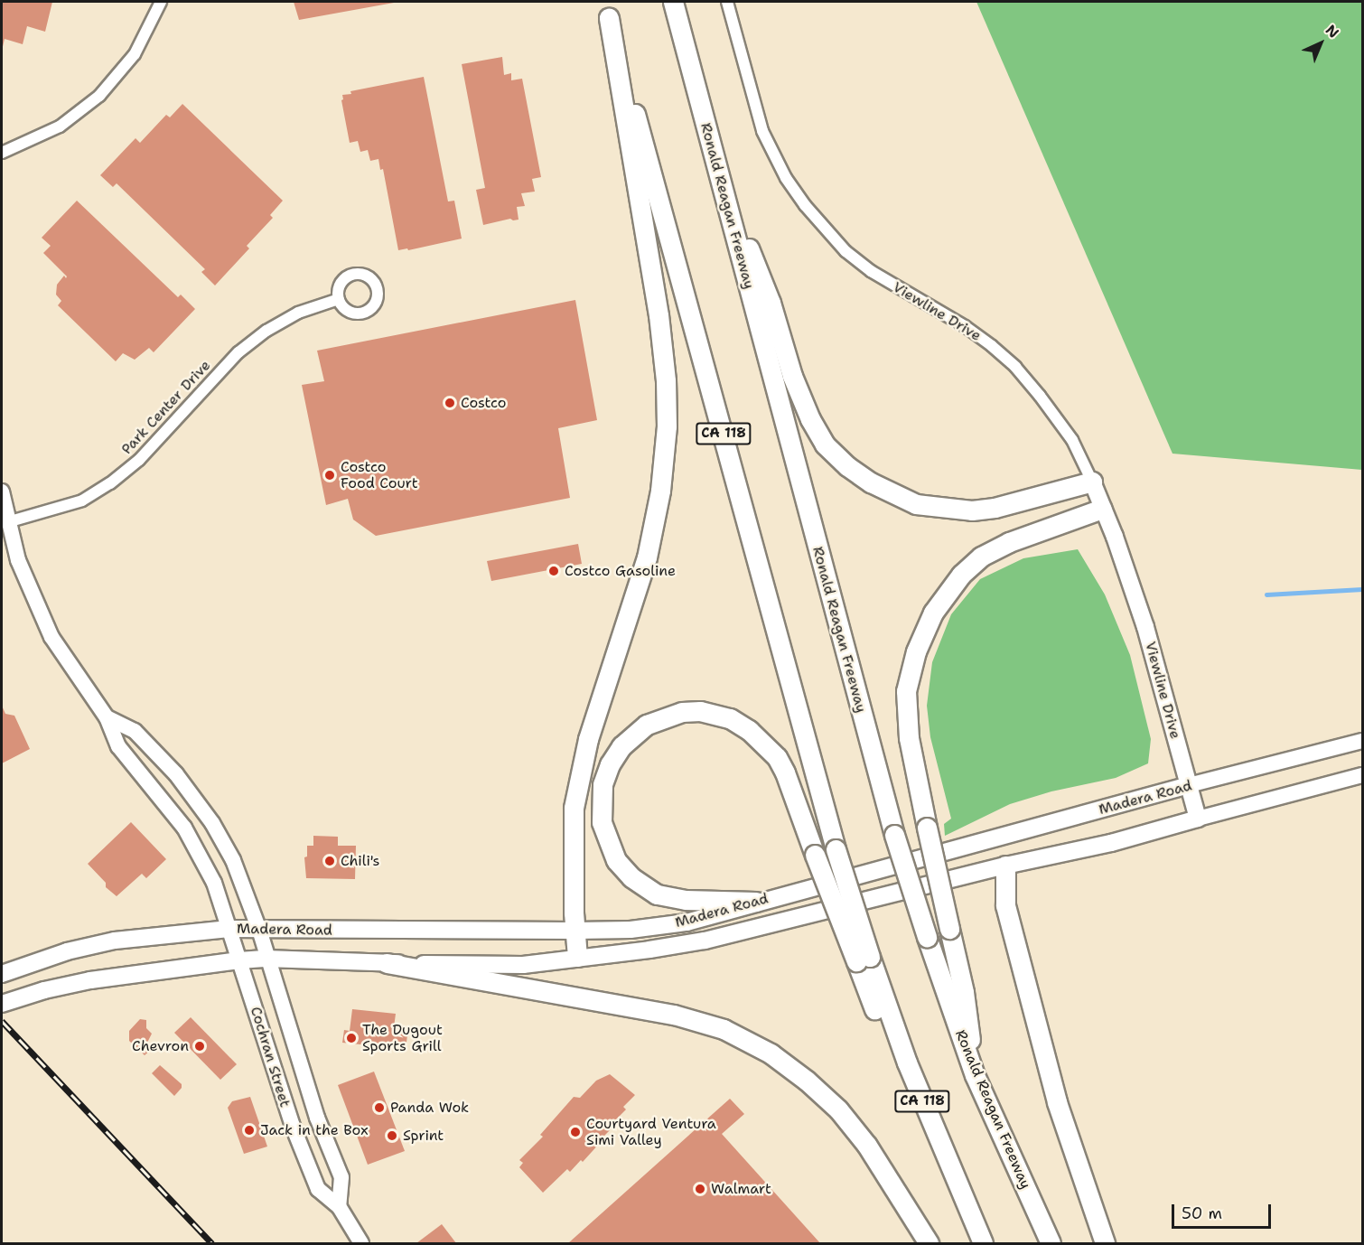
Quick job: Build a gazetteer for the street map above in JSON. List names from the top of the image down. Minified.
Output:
{"streets":{"highway":["Ronald Reagan Freeway","CA 118"],"main road":["Viewline Drive","Madera Road"],"street":["Park Center Drive","Cochran Street"]},"crossings":[["Viewline Drive","Madera Road"],["Park Center Drive","Cochran Street"],["Madera Road","Cochran Street"]],"places":["Costco","Costco Food Court","Costco Gasoline","Chili's","The Dugout Sports Grill","Chevron","Panda Wok","Jack in the Box","Courtyard Ventura Simi Valley","Sprint","Walmart"],"scale_bar":"50 m","north":"top right"}
